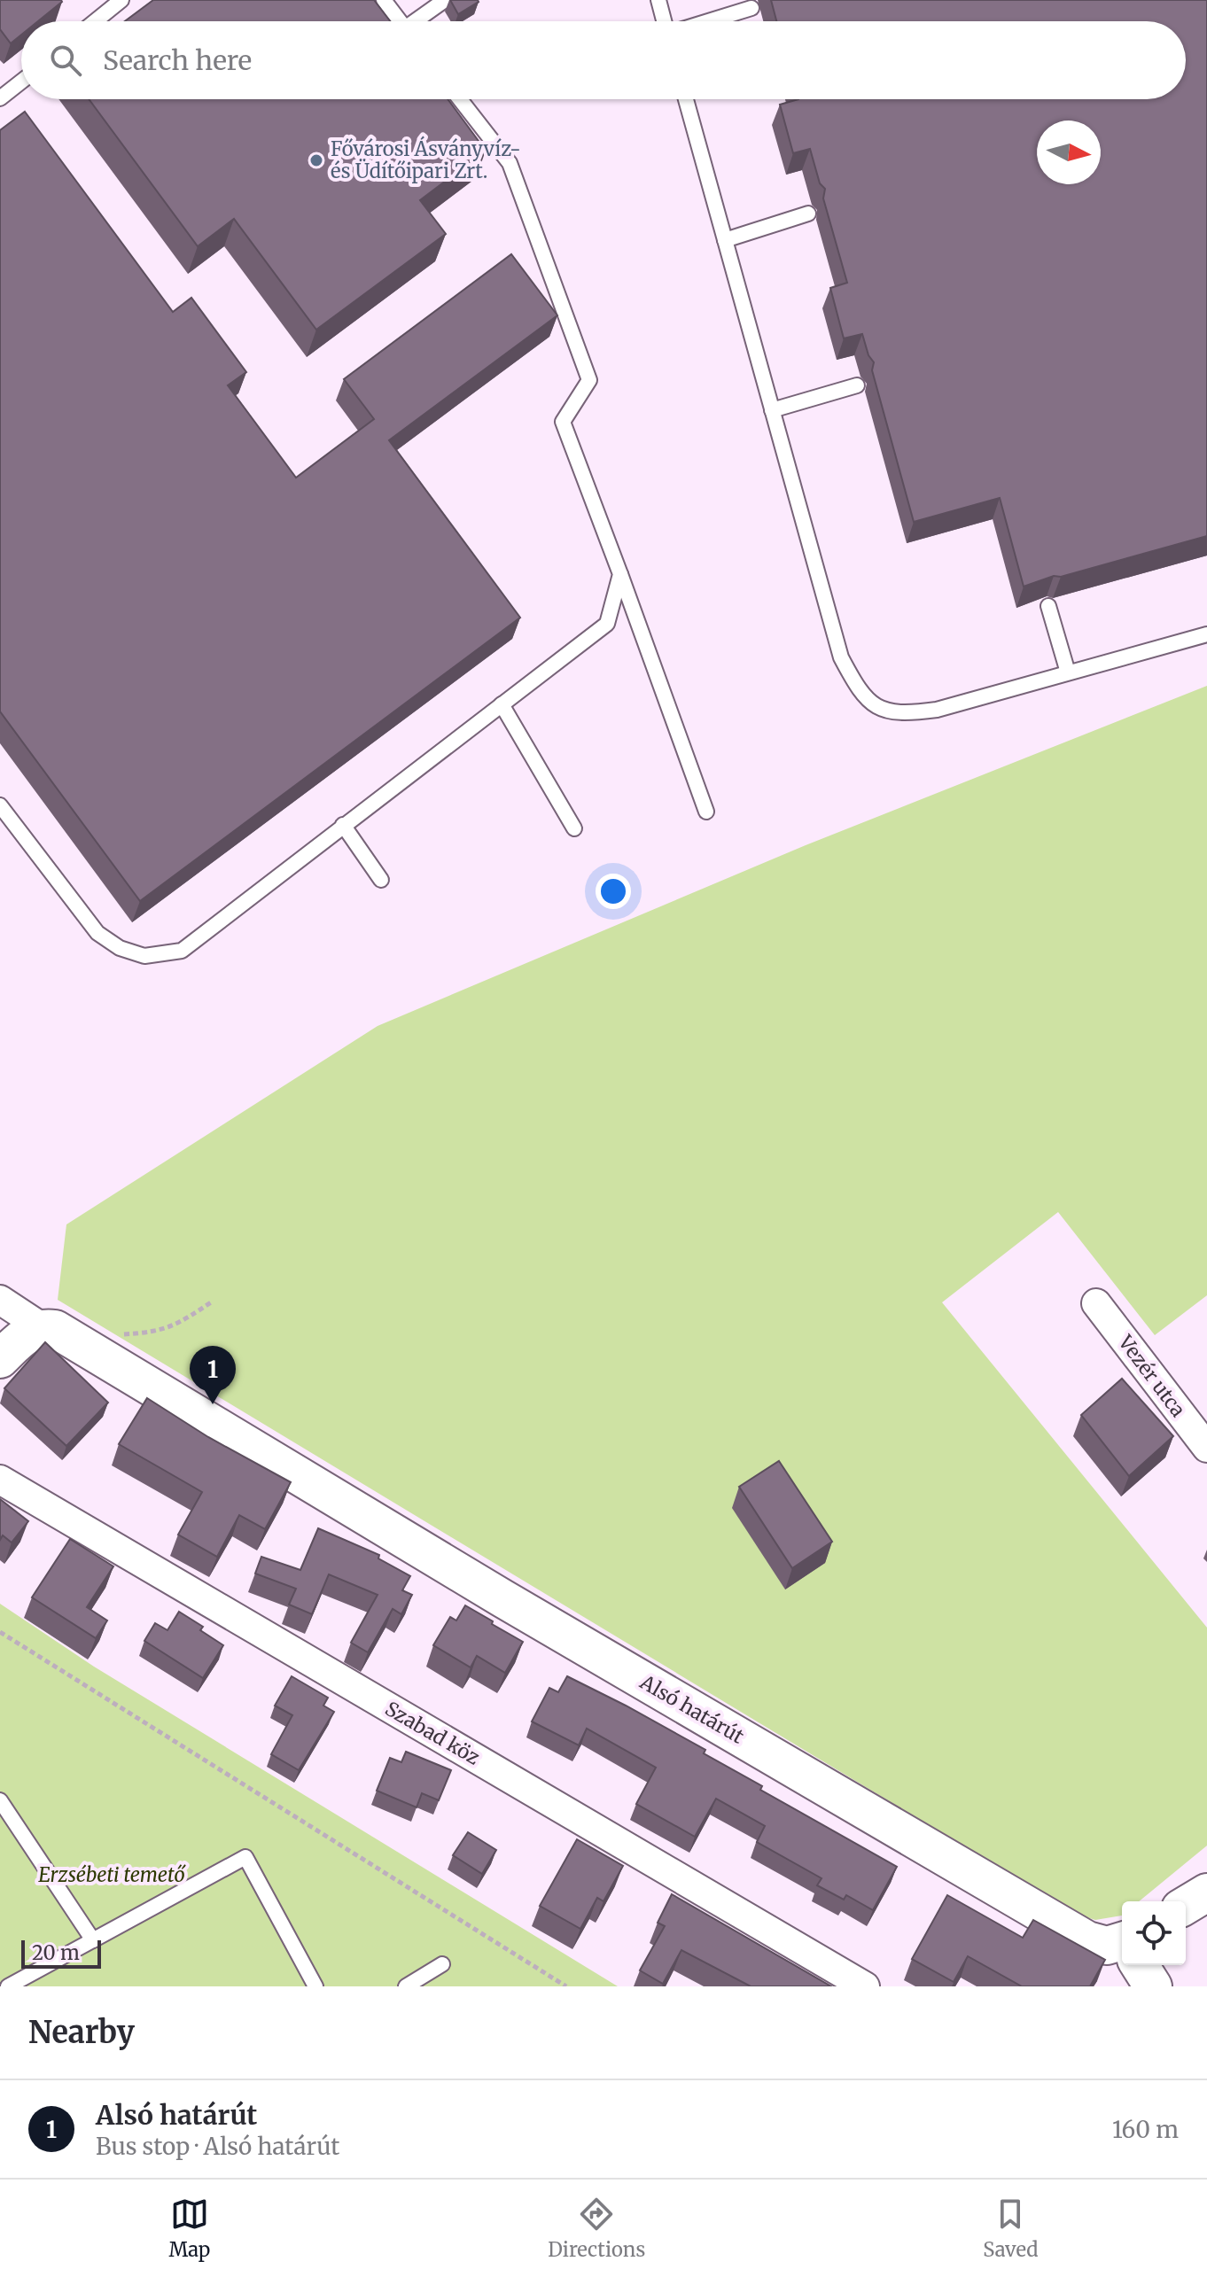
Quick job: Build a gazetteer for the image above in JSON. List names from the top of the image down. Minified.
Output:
{"streets":{"street":["Vezér utca","Alsó határút","Szabad köz"]},"parks":["Erzsébeti temető"],"places":["Fővárosi Ásványvíz- és Üdítőipari Zrt."],"scale_bar":"20 m","north":"right","page":{"search":"Search here","pins":"1","scale":"20 m","heading":"Nearby","list":[{"mark":"1","name":"Alsó határút","note":"Bus stop · Alsó határút","value":"160 m"}],"nav":["Map","Directions","Saved"]}}
